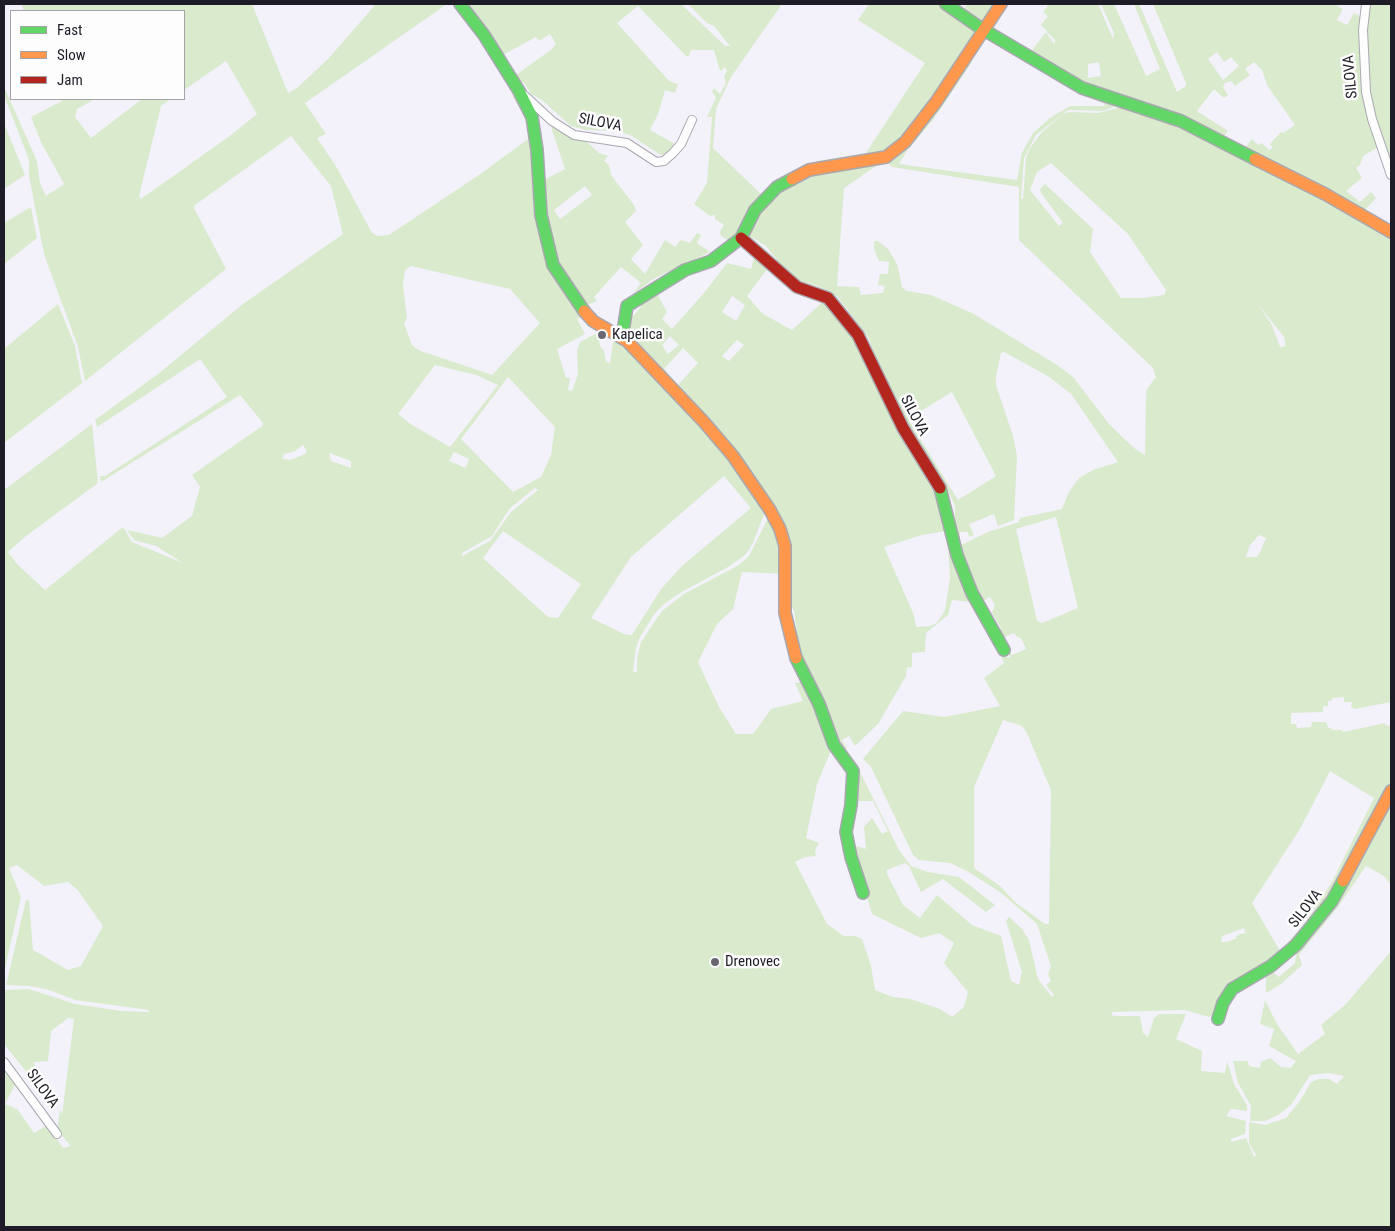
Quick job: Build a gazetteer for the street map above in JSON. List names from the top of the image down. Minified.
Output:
{"streets":{"street":["SILOVA"]},"places":["Kapelica","Drenovec"],"legend":["Fast","Slow","Jam"]}
